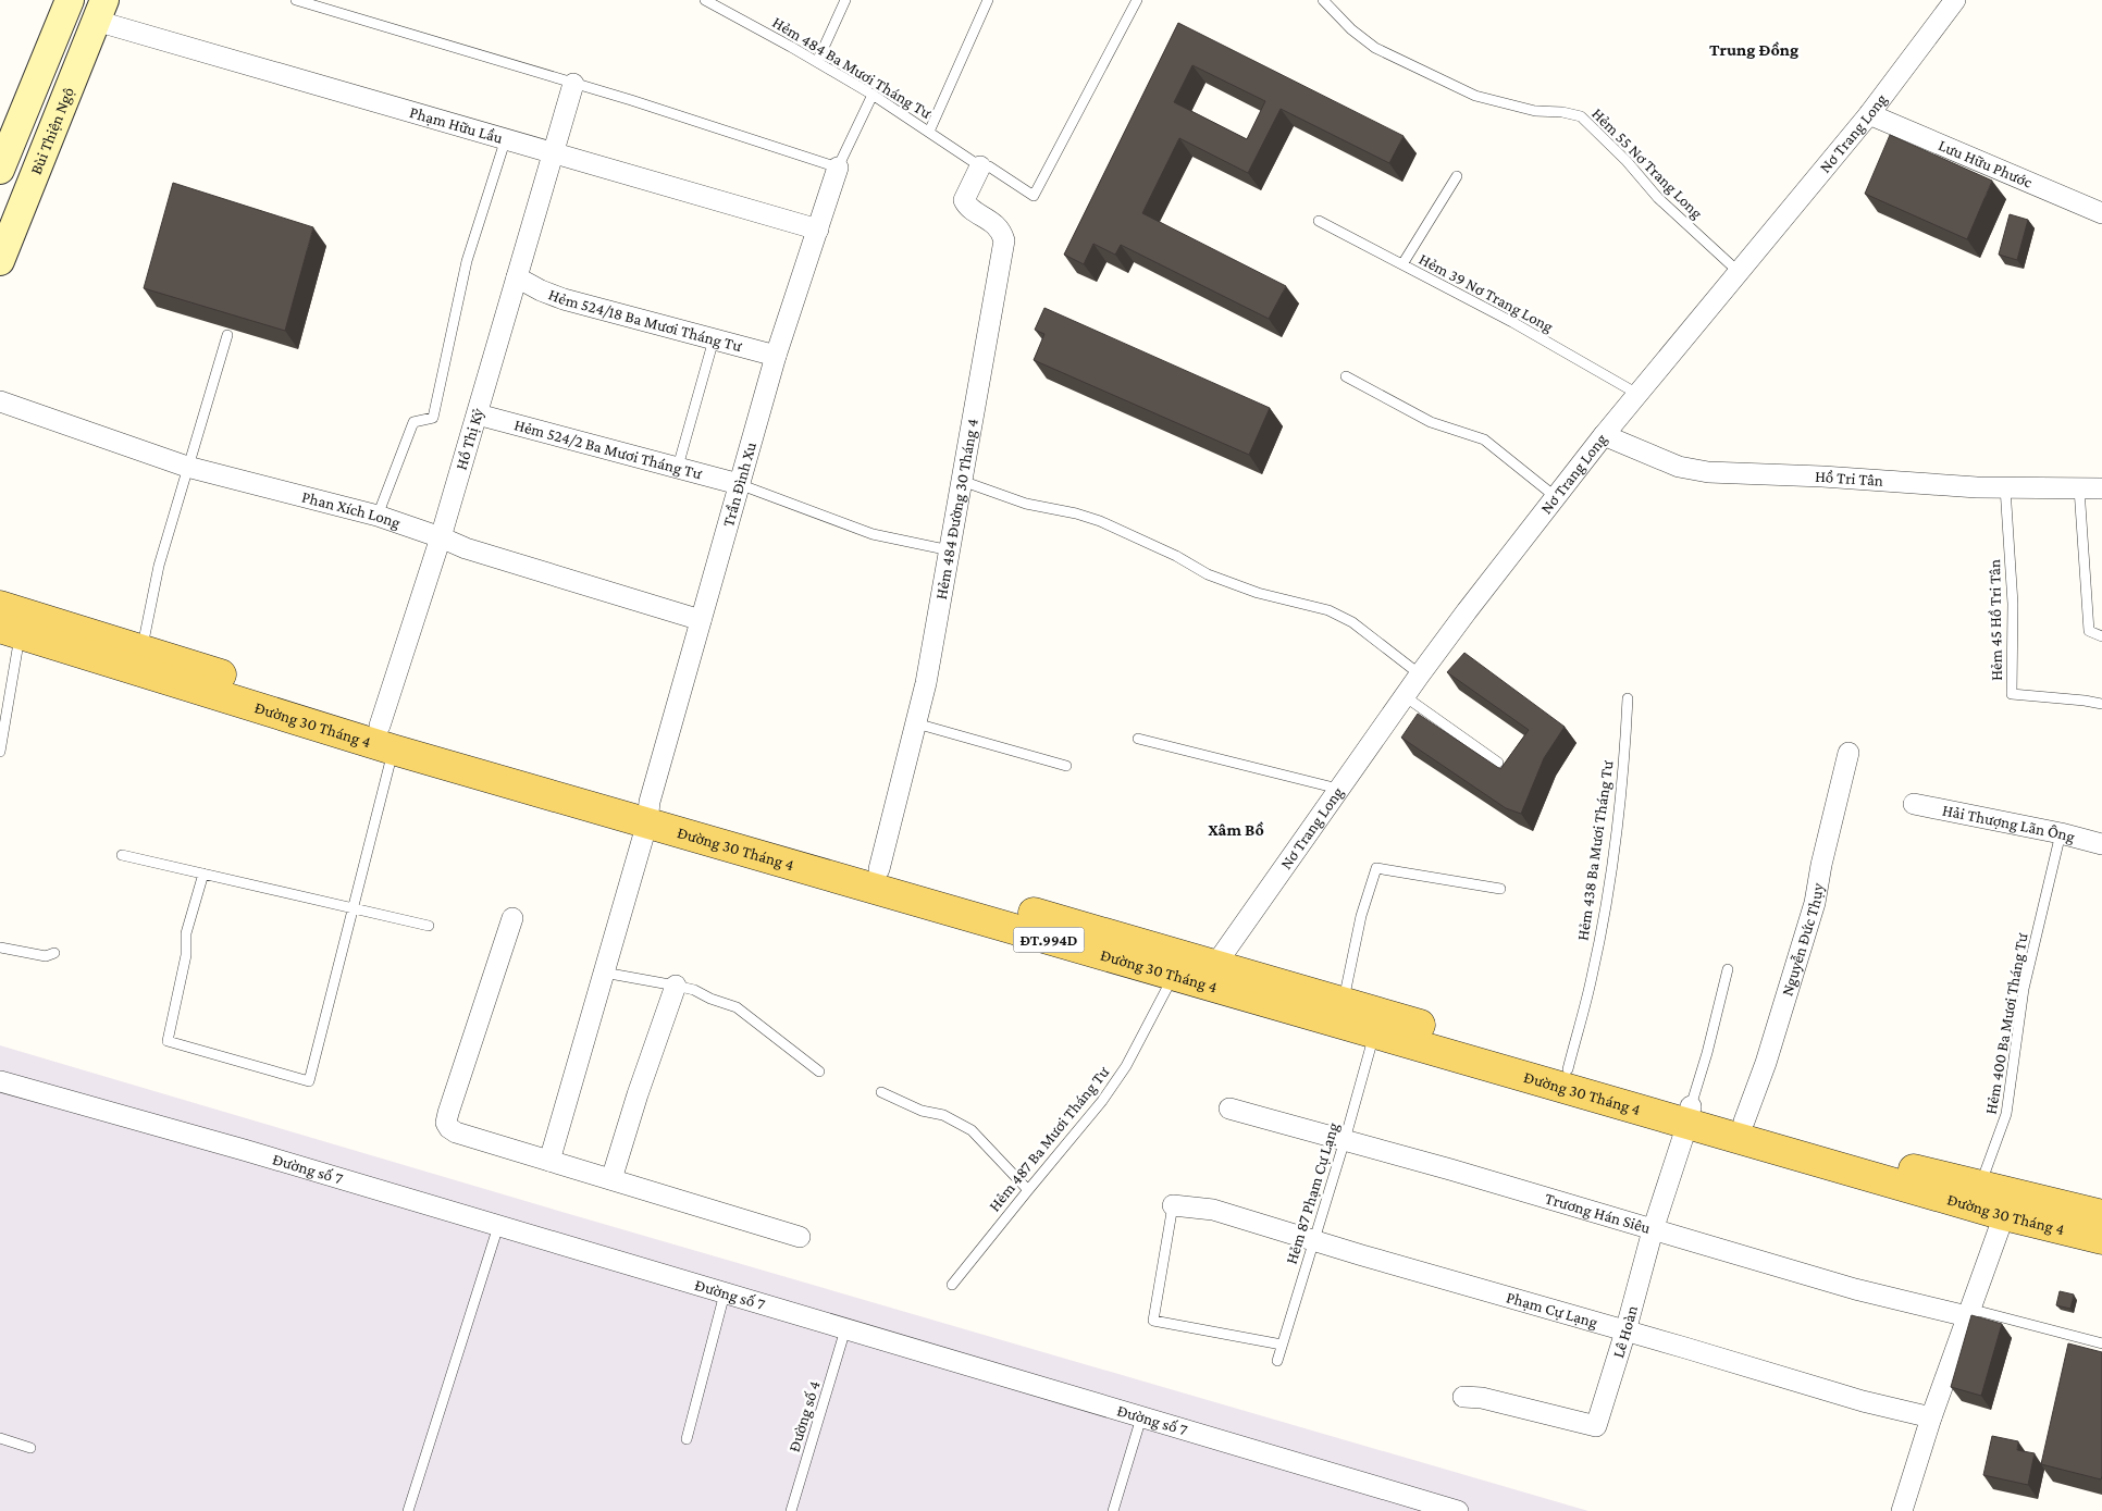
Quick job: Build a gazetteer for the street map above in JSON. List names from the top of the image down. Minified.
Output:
{"streets":{"main road":["Bùi Thiện Ngộ","Đường 30 Tháng 4","ĐT.994D"],"street":["Phạm Hữu Lầu","Nơ Trang Long","Lưu Hữu Phước","Hẻm 524/18 Ba Mươi Tháng Tư","Hồ Thị Kỷ","Hẻm 524/2 Ba Mươi Tháng Tư","Hồ Tri Tân","Trần Đình Xu","Hẻm 484 Đường 30 Tháng 4","Phan Xích Long","Hải Thượng Lãn Ông","Nguyễn Đức Thụy","Đường số 7","Trương Hán Siêu","Phạm Cự Lạng","Lê Hoàn"],"lane":["Hẻm 484 Ba Mươi Tháng Tư","Hẻm 55 Nơ Trang Long","Hẻm 39 Nơ Trang Long","Hẻm 45 Hồ Tri Tân","Hẻm 438 Ba Mươi Tháng Tư","Hẻm 400 Ba Mươi Tháng Tư","Hẻm 487 Ba Mươi Tháng Tư","Hẻm 87 Phạm Cự Lạng","Đường số 4"]},"crossings":[["Hẻm 484 Ba Mươi Tháng Tư","Hẻm 484 Đường 30 Tháng 4"],["Phạm Hữu Lầu","Bùi Thiện Ngộ"],["Phạm Hữu Lầu","Hồ Thị Kỷ"],["Phạm Hữu Lầu","Trần Đình Xu"],["Nơ Trang Long","Hẻm 55 Nơ Trang Long"],["Nơ Trang Long","Lưu Hữu Phước"],["Nơ Trang Long","Hẻm 39 Nơ Trang Long"],["Nơ Trang Long","Hồ Tri Tân"],["Nơ Trang Long","Đường 30 Tháng 4"],["Hẻm 524/18 Ba Mươi Tháng Tư","Hồ Thị Kỷ"],["Hẻm 524/18 Ba Mươi Tháng Tư","Trần Đình Xu"],["Hồ Thị Kỷ","Hẻm 524/2 Ba Mươi Tháng Tư"],["Hồ Thị Kỷ","Phan Xích Long"],["Hồ Thị Kỷ","Đường 30 Tháng 4"],["Hẻm 524/2 Ba Mươi Tháng Tư","Trần Đình Xu"],["Hồ Tri Tân","Hẻm 45 Hồ Tri Tân"],["Trần Đình Xu","Phan Xích Long"],["Trần Đình Xu","Đường 30 Tháng 4"],["Hẻm 484 Đường 30 Tháng 4","Đường 30 Tháng 4"],["Đường 30 Tháng 4","Hẻm 438 Ba Mươi Tháng Tư"],["Đường 30 Tháng 4","Nguyễn Đức Thụy"],["Đường 30 Tháng 4","Hẻm 400 Ba Mươi Tháng Tư"],["Đường 30 Tháng 4","Hẻm 487 Ba Mươi Tháng Tư"],["Đường 30 Tháng 4","Hẻm 87 Phạm Cự Lạng"],["Đường 30 Tháng 4","Lê Hoàn"],["Hải Thượng Lãn Ông","Hẻm 400 Ba Mươi Tháng Tư"],["Đường số 7","Đường số 4"],["Hẻm 87 Phạm Cự Lạng","Trương Hán Siêu"],["Hẻm 87 Phạm Cự Lạng","Phạm Cự Lạng"],["Trương Hán Siêu","Lê Hoàn"],["Phạm Cự Lạng","Lê Hoàn"]],"districts":["Trung Đồng","Xâm Bồ"]}
